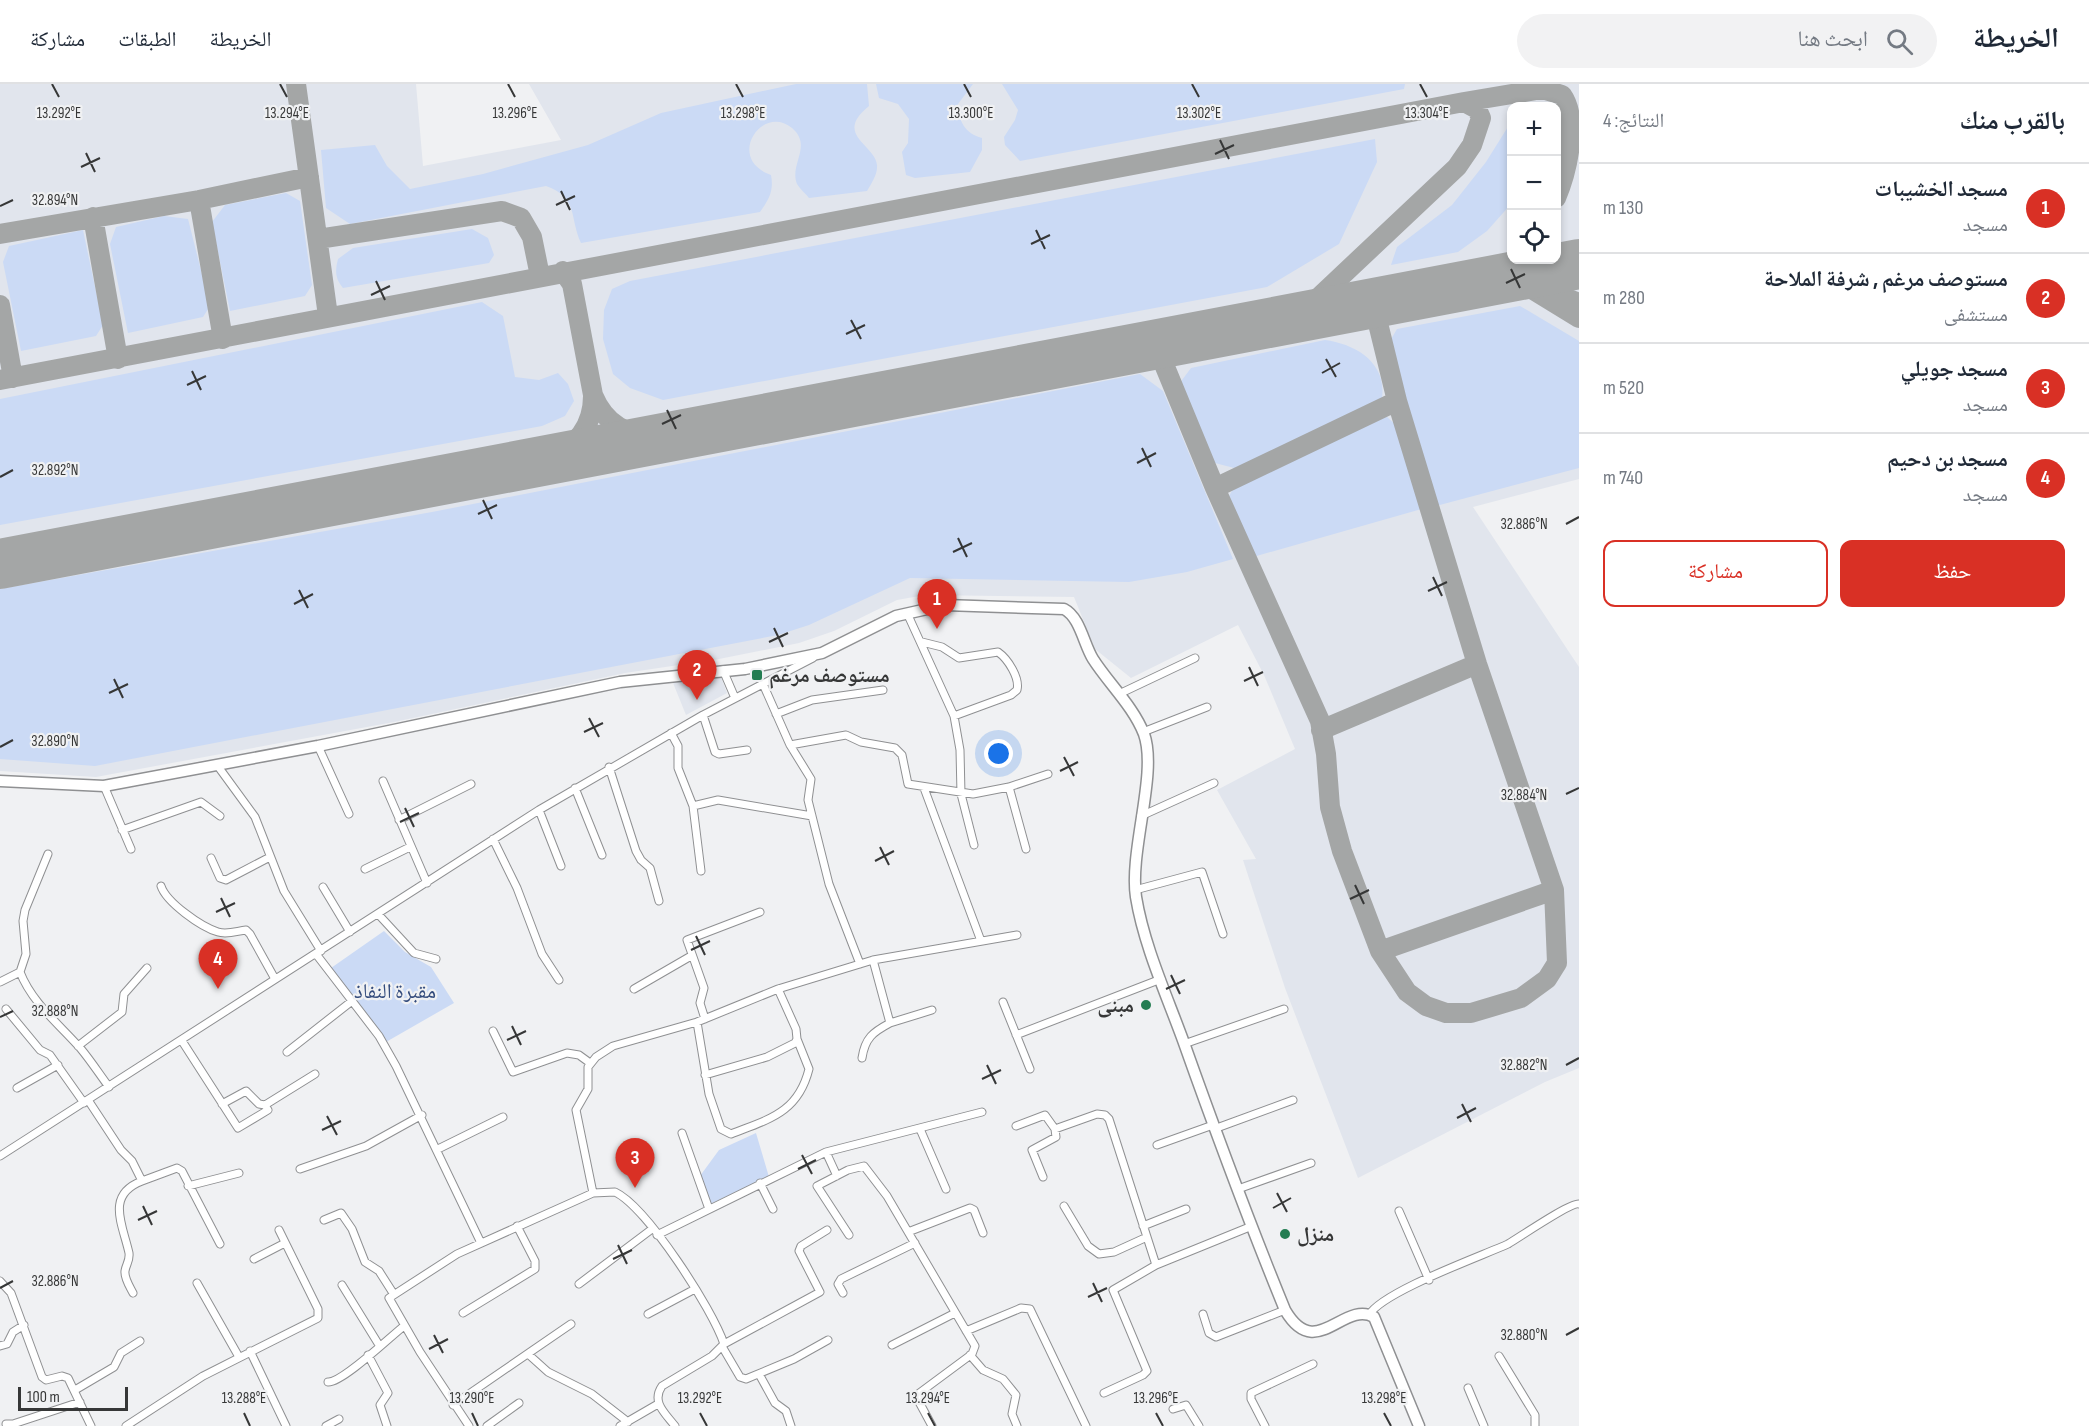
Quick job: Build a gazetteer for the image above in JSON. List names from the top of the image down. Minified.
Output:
{"parks":["مقبرة النفاذ"],"places":{"transit":["مستوصف مرغم"],"other":["مبنى","منزل"]},"scale_bar":"100 m","page":{"header":"الخريطة","search":"ابحث هنا","nav":["الخريطة","الطبقات","مشاركة"],"heading":["بالقرب منك","النتائج: 4"],"map_buttons":["+","−"],"list":[{"mark":"1","name":"مسجد الخشيبات","note":"مسجد","value":"130 m"},{"mark":"2","name":"مستوصف مرغم , شرفة الملاحة","note":"مستشفى","value":"280 m"},{"mark":"3","name":"مسجد جويلي","note":"مسجد","value":"520 m"},{"mark":"4","name":"مسجد بن دحيم","note":"مسجد","value":"740 m"}],"buttons":["حفظ","مشاركة"],"pins":["1","2","4","3"],"scale":"100 m"},"coordinates":["13.292°E","13.294°E","13.296°E","13.298°E","13.300°E","13.302°E","13.304°E","32.894°N","32.892°N","32.886°N","32.890°N","32.884°N","32.888°N","32.882°N","32.880°N","13.288°E","13.290°E"]}
